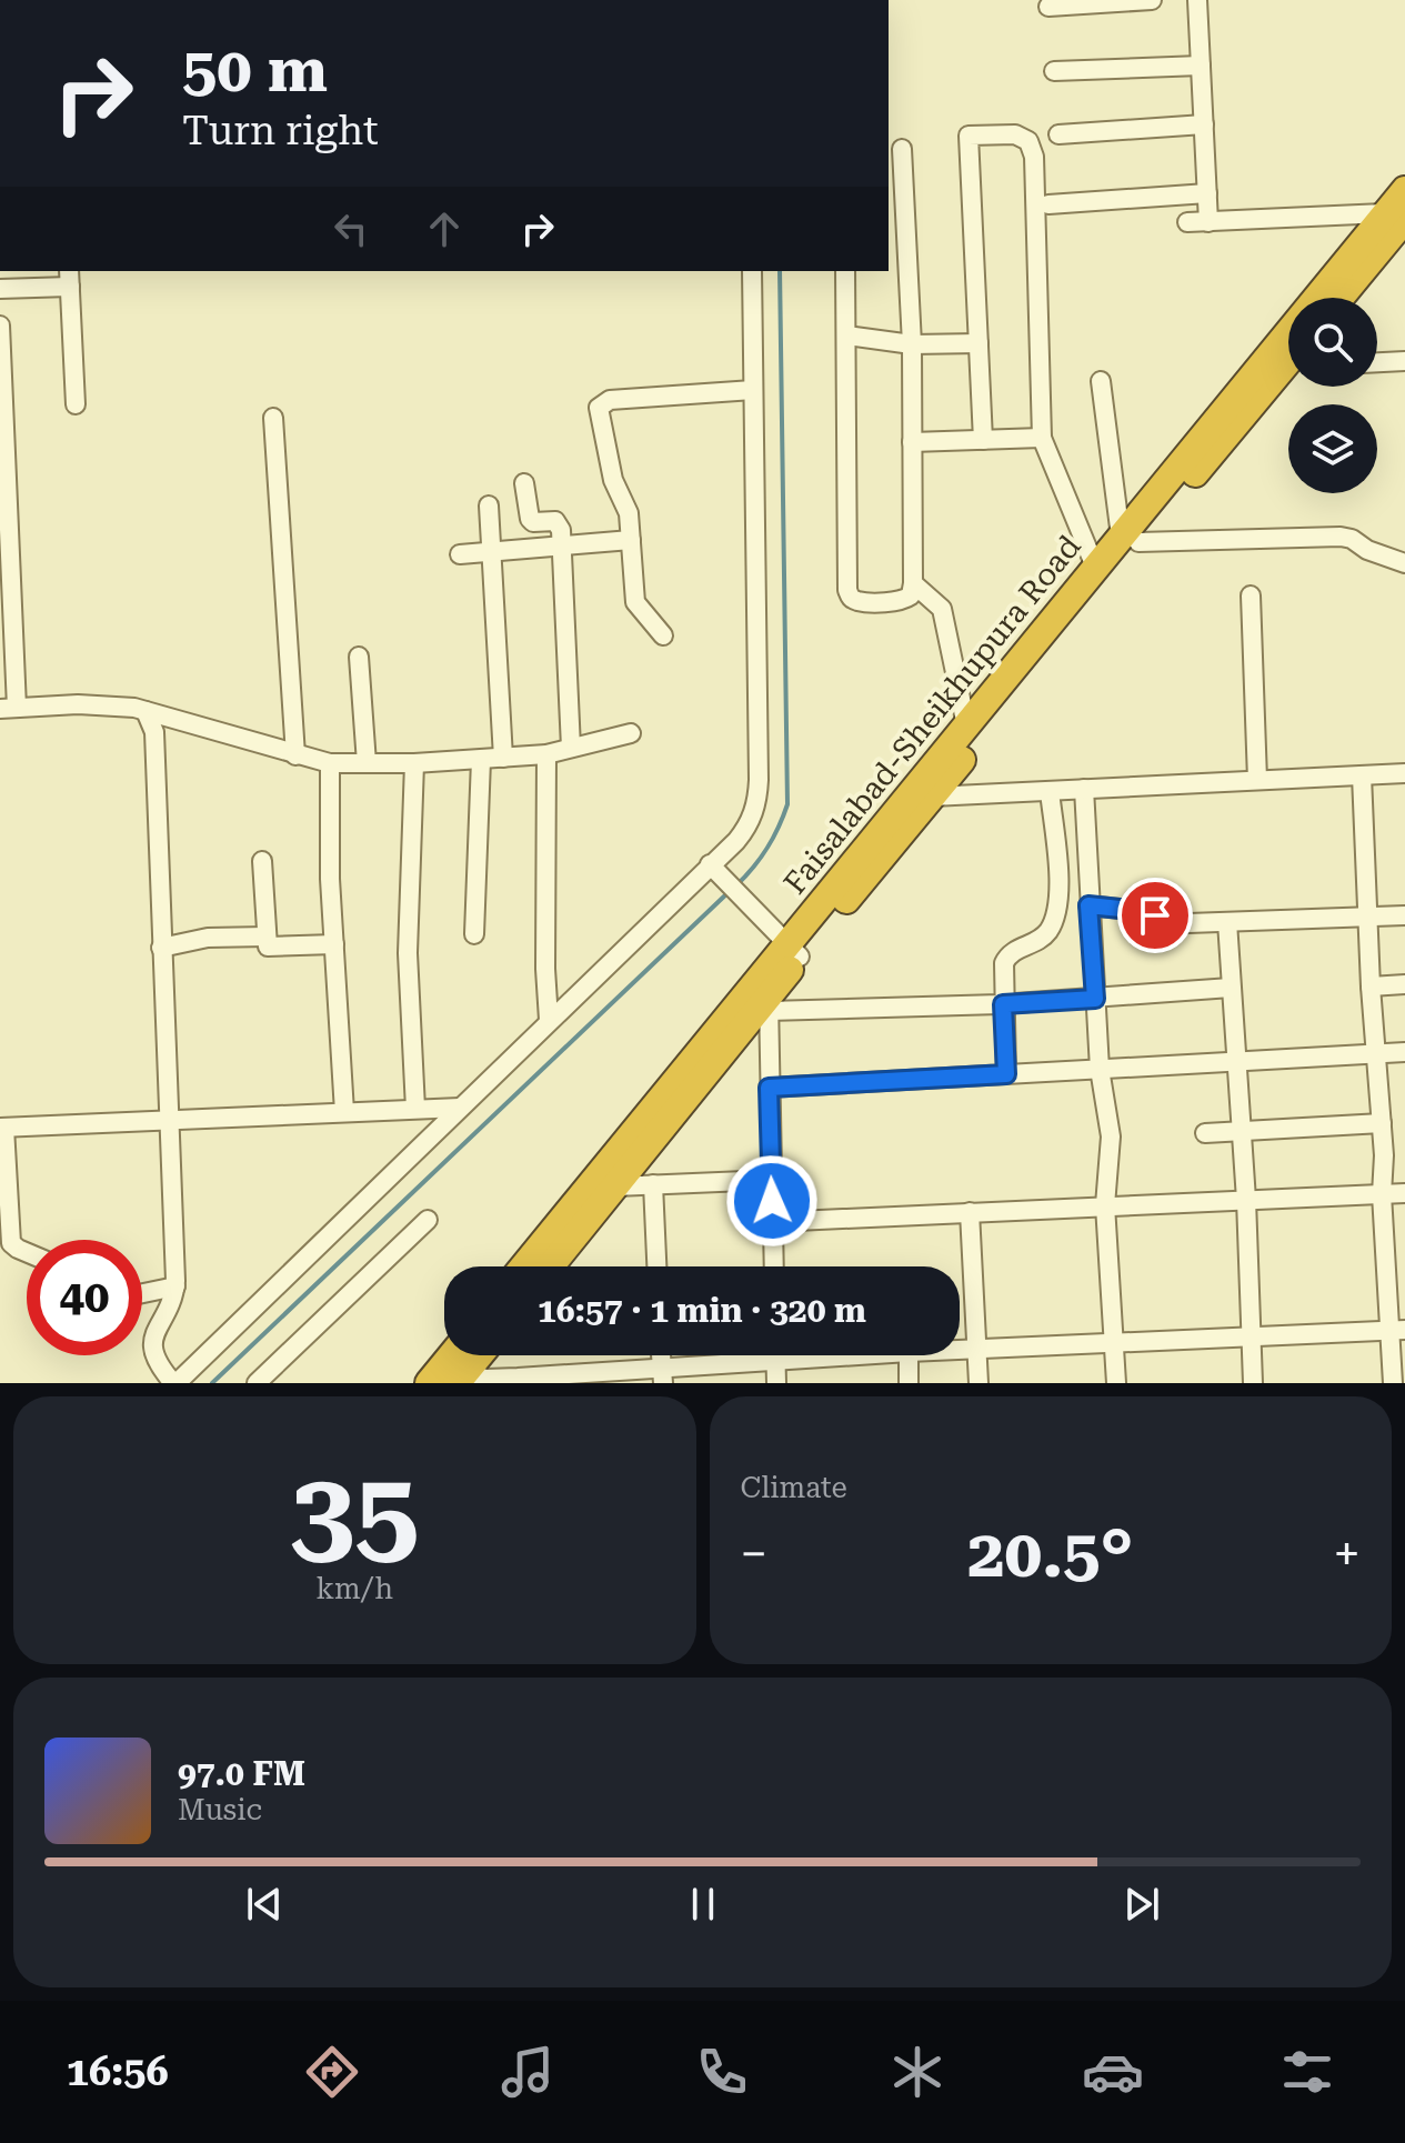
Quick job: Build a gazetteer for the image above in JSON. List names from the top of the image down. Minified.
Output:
{"streets":{"highway":["Faisalabad-Sheikhupura Road"]},"page":{"turn":["50 m","Turn right"],"limit":"40","trip":"16:57 · 1 min · 320 m","tile":[["35","km/h"],"Climate"],"heat":["−","20.5°","+"],"song":["97.0 FM","Music"],"tabs":"16:56"}}
